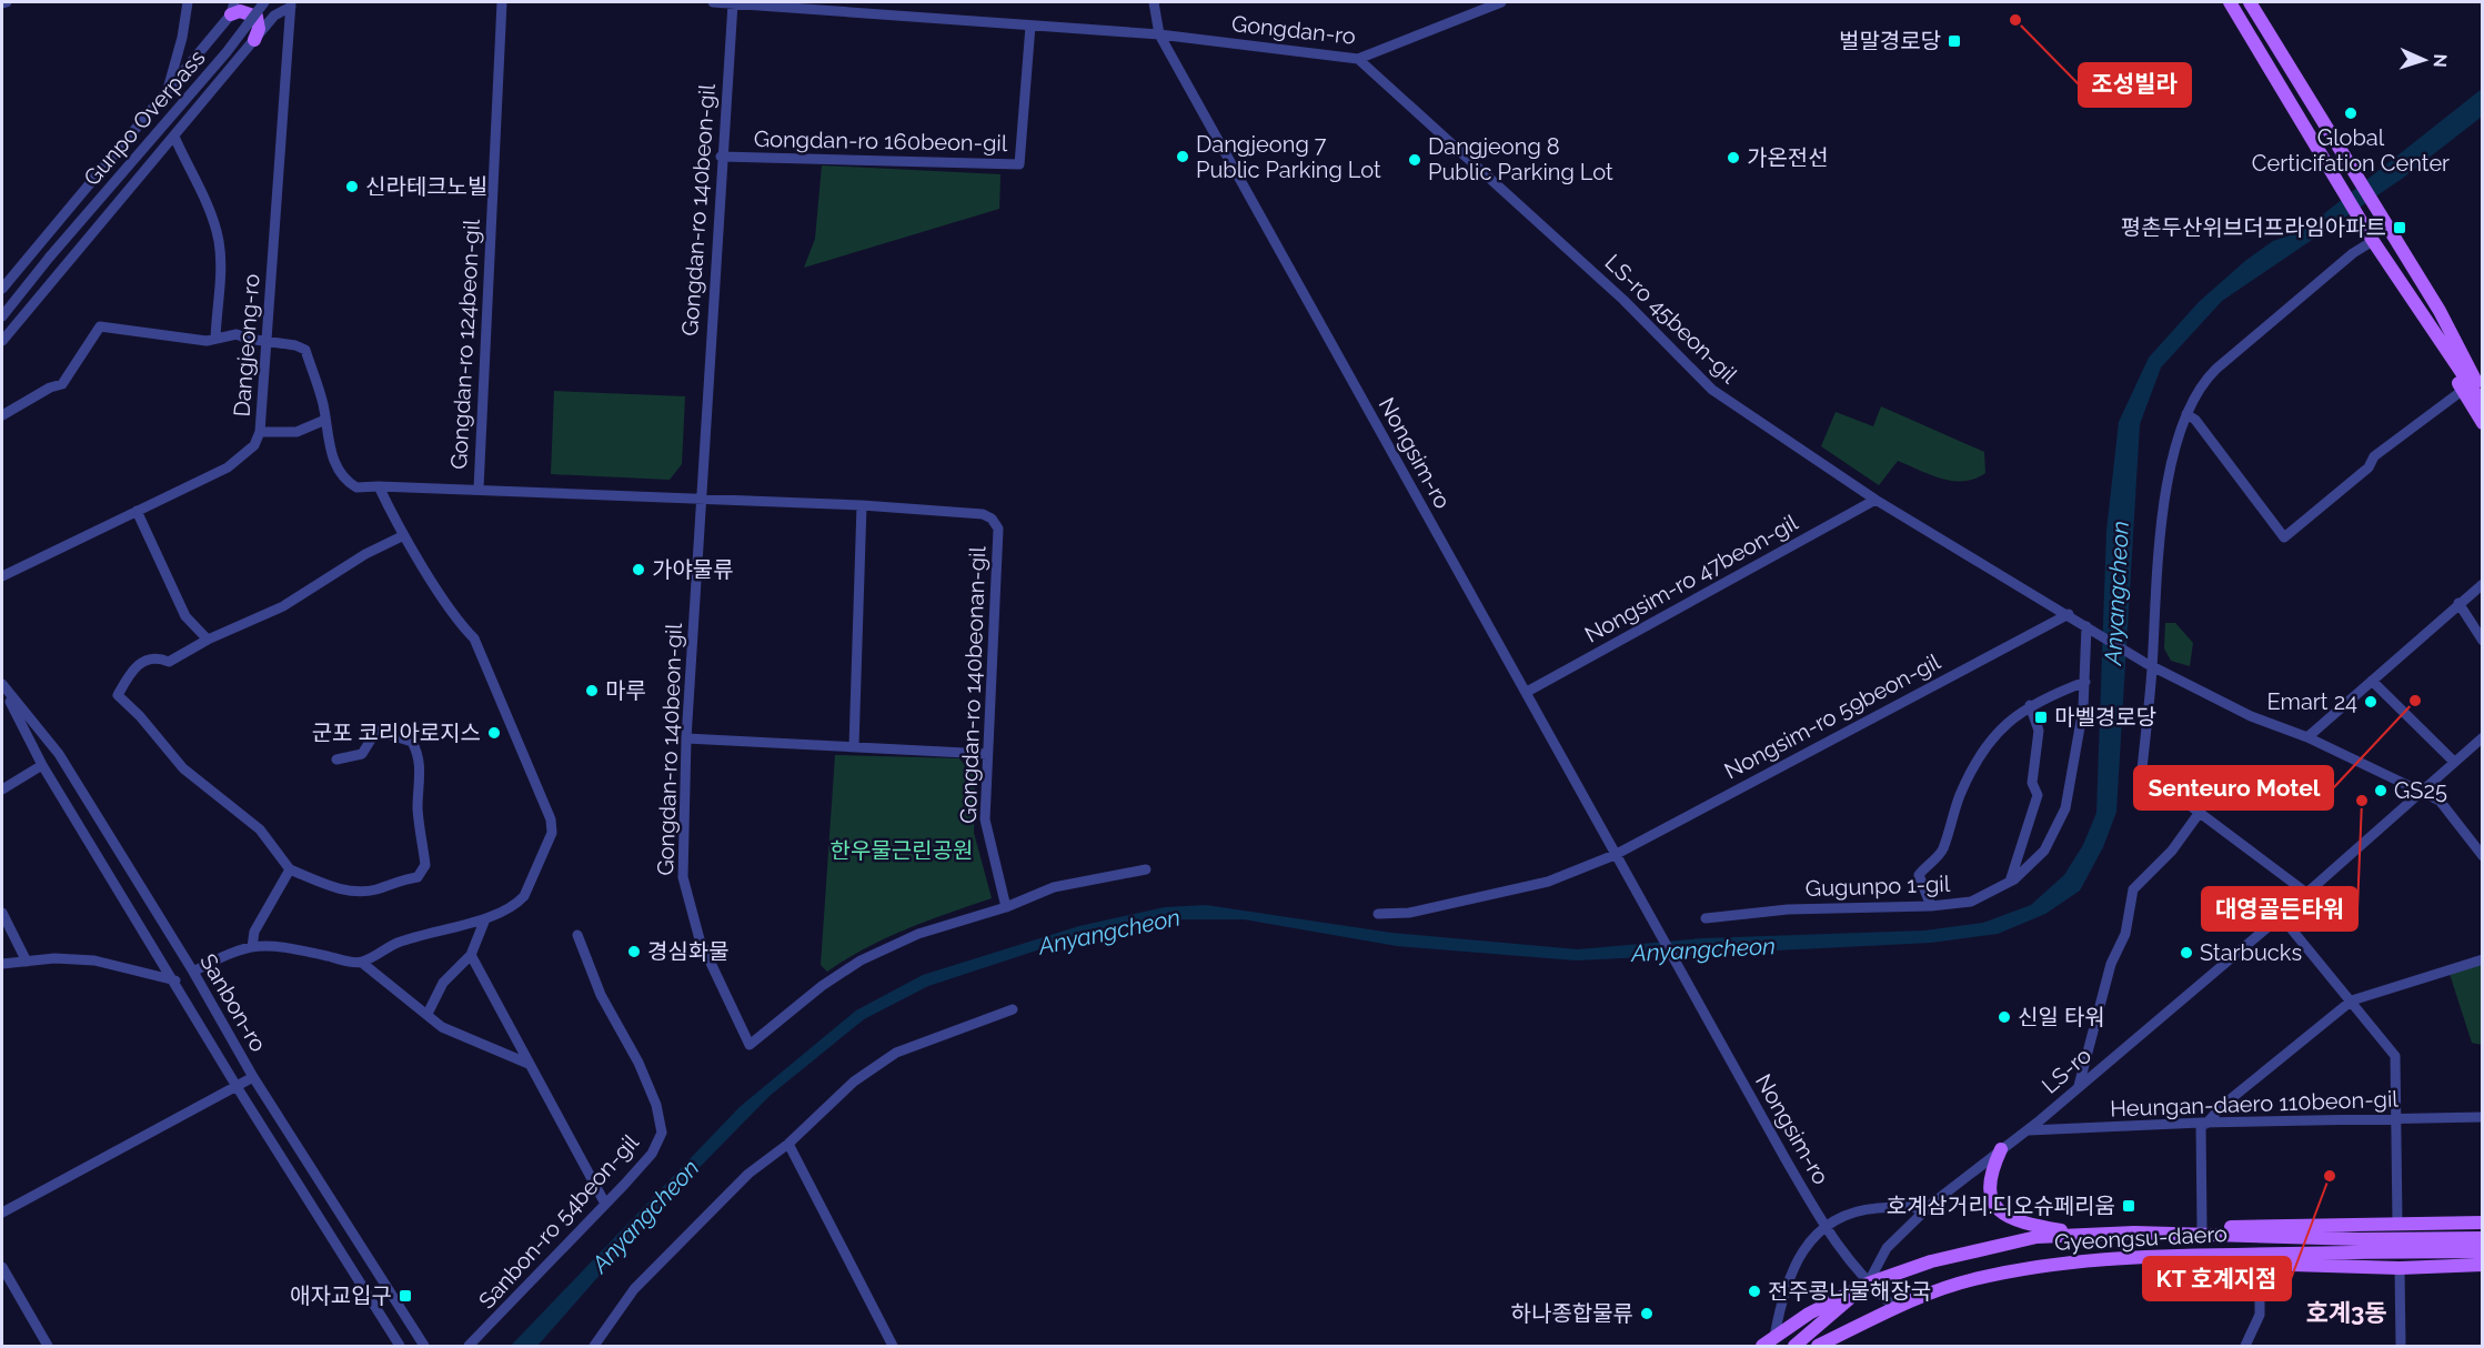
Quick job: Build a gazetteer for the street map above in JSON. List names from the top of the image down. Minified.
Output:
{"streets":{"main road":["Gyeongsu-daero"],"street":["Gongdan-ro","Gunpo Overpass","Gongdan-ro 160beon-gil","Gongdan-ro 140beon-gil","LS-ro 45beon-gil","Gongdan-ro 124beon-gil","Dangjeong-ro","Nongsim-ro","Nongsim-ro 47beon-gil","Gongdan-ro 140beonan-gil","Nongsim-ro 59beon-gil","Gugunpo 1-gil","Sanbon-ro","LS-ro","Heungan-daero 110beon-gil","Sanbon-ro 54beon-gil"]},"crossings":[["Gongdan-ro","Gongdan-ro 160beon-gil"],["Gongdan-ro","Gongdan-ro 140beon-gil"],["Gongdan-ro","LS-ro 45beon-gil"],["Gongdan-ro","Nongsim-ro"],["Gongdan-ro 160beon-gil","Gongdan-ro 140beon-gil"],["Gongdan-ro 140beon-gil","Gongdan-ro 140beonan-gil"],["LS-ro 45beon-gil","Nongsim-ro 47beon-gil"],["LS-ro 45beon-gil","Nongsim-ro 59beon-gil"],["LS-ro 45beon-gil","Gugunpo 1-gil"],["Gongdan-ro 124beon-gil","Gongdan-ro 140beonan-gil"],["Nongsim-ro","Nongsim-ro 47beon-gil"],["Nongsim-ro","Nongsim-ro 59beon-gil"],["Nongsim-ro","LS-ro"],["Nongsim-ro","Gyeongsu-daero"],["LS-ro","Heungan-daero 110beon-gil"],["LS-ro","Gyeongsu-daero"],["Heungan-daero 110beon-gil","Gyeongsu-daero"]],"districts":["호계3동"],"water":["Anyangcheon"],"parks":["한우물근린공원"],"places":{"other":["조성빌라","Global Certicifation Center","Dangjeong 7 Public Parking Lot","가온전선","Dangjeong 8 Public Parking Lot","신라테크노빌","가야물류","마루","Senteuro Motel","Emart 24","군포 코리아로지스","GS25","대영골든타워","경심화물","Starbucks","신일 타워","KT 호계지점","전주콩나물해장국","하나종합물류"],"transit":["벌말경로당","평촌두산위브더프라임아파트","마벨경로당","호계삼거리.디오슈페리움","애자교입구"]},"north":"right"}
